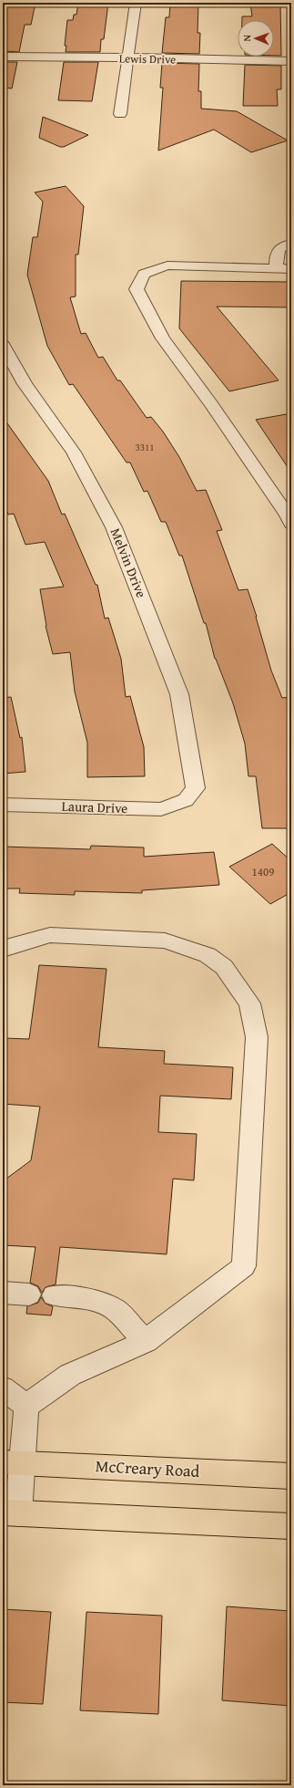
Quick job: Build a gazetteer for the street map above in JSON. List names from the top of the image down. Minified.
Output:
{"streets":{"main road":["McCreary Road"],"street":["Lewis Drive","Melvin Drive","Laura Drive"]},"crossings":[["Melvin Drive","Laura Drive"]],"house_numbers":["3311","1409"],"north":"left"}
